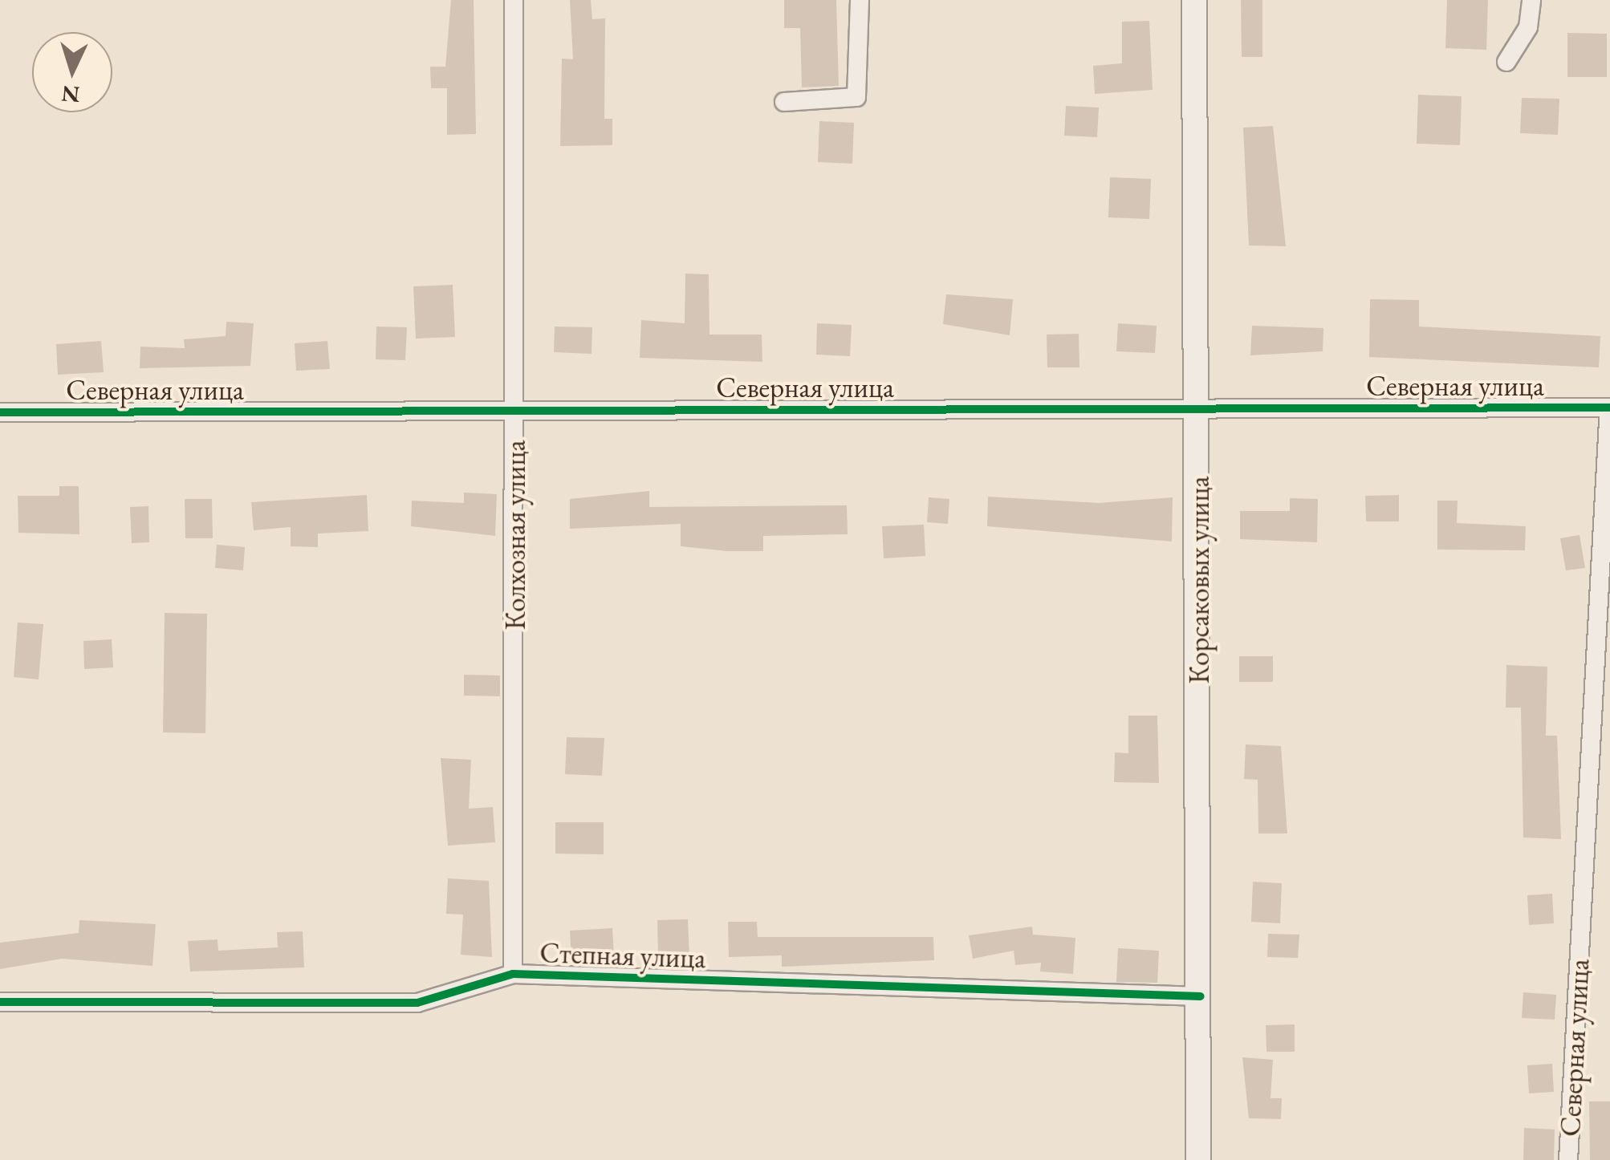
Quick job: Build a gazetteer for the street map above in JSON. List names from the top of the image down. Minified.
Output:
{"streets":{"street":["Северная улица","Колхозная улица","Корсаковых улица","Степная улица"]},"crossings":[["Северная улица","Колхозная улица"],["Северная улица","Корсаковых улица"],["Колхозная улица","Степная улица"],["Корсаковых улица","Степная улица"]],"north":"bottom"}
